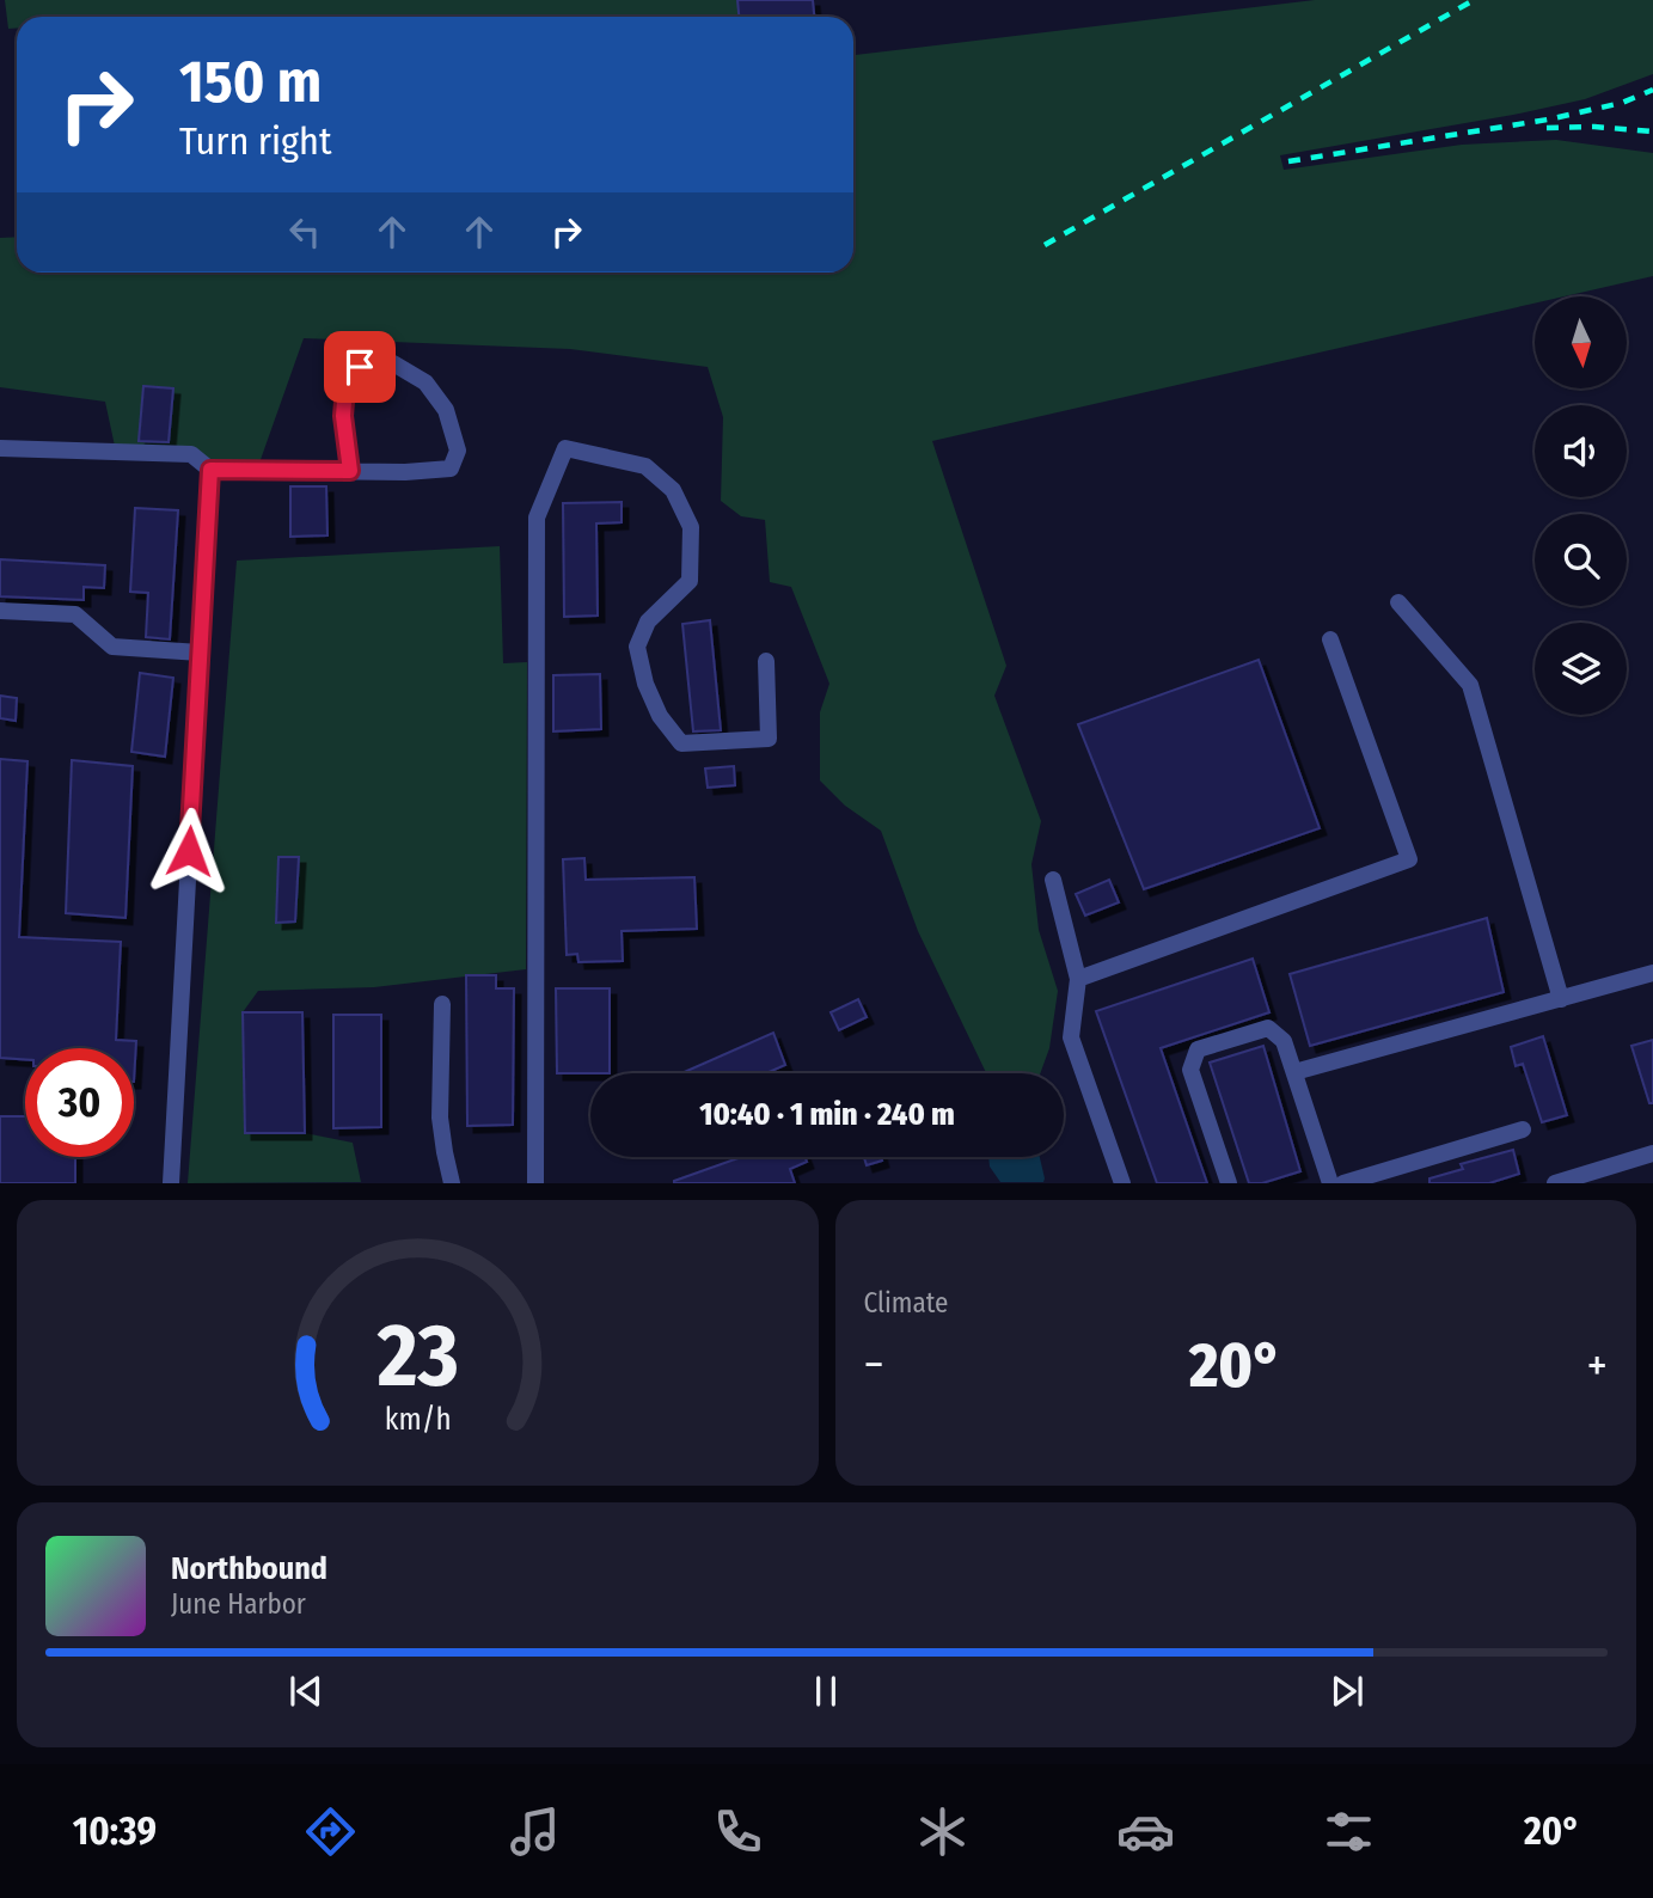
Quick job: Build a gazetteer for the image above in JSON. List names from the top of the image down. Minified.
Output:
{"north":"bottom","page":{"turn":["150 m","Turn right"],"limit":"30","trip":"10:40 · 1 min · 240 m","tile":"Climate","heat":["−","20°","+"],"song":["Northbound","June Harbor"],"tabs":["10:39","20°"],"gauge":["23","km/h"]}}
